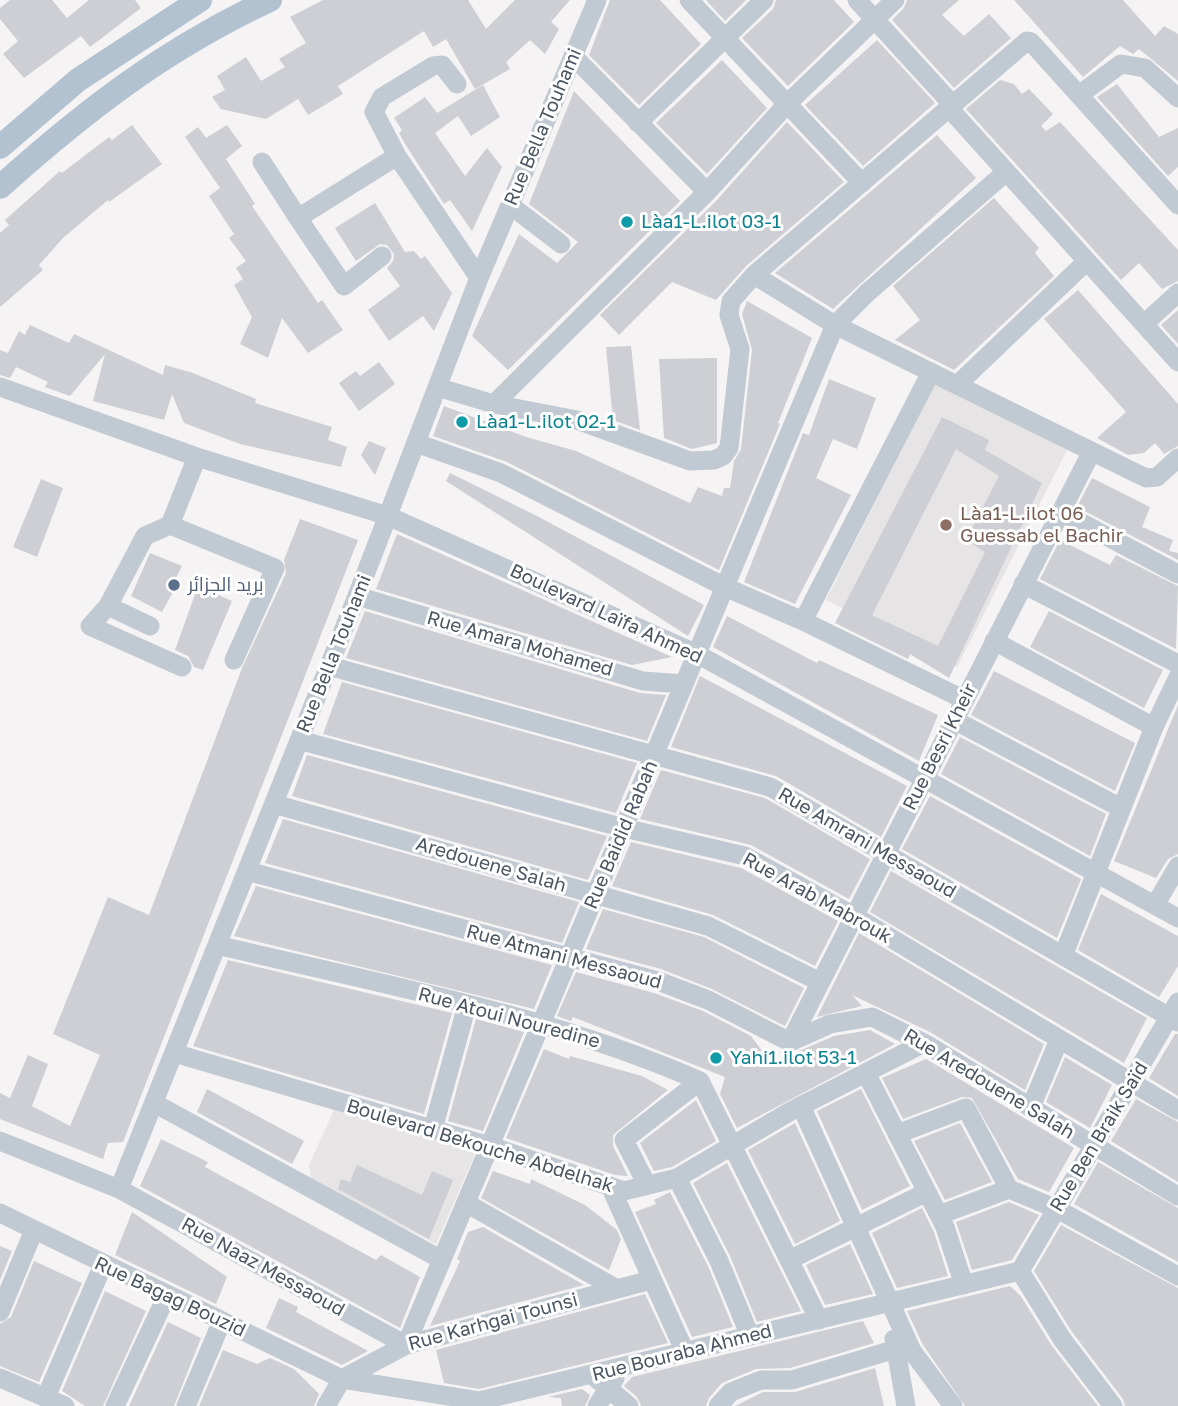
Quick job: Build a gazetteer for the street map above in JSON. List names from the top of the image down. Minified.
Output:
{"streets":{"street":["Rue Bella Touhami","Boulevard Laïfa Ahmed","Rue Amara Mohamed","Rue Besri Kheir","Rue Baidid Rabah","Rue Amrani Messaoud","Aredouene Salah","Rue Arab Mabrouk","Rue Atmani Messaoud","Rue Atoui Nouredine","Rue Aredouene Salah","Rue Ben Braik Saïd","Boulevard Bekouche Abdelhak","Rue Naaz Messaoud","Rue Bagag Bouzid","Rue Karhgai Tounsi","Rue Bouraba Ahmed"]},"crossings":[["Rue Bella Touhami","Boulevard Laïfa Ahmed"],["Rue Bella Touhami","Rue Amara Mohamed"],["Rue Bella Touhami","Rue Amrani Messaoud"],["Rue Bella Touhami","Aredouene Salah"],["Rue Bella Touhami","Rue Arab Mabrouk"],["Rue Bella Touhami","Rue Atmani Messaoud"],["Rue Bella Touhami","Rue Atoui Nouredine"],["Rue Bella Touhami","Boulevard Bekouche Abdelhak"],["Rue Bella Touhami","Rue Naaz Messaoud"],["Boulevard Laïfa Ahmed","Rue Besri Kheir"],["Boulevard Laïfa Ahmed","Rue Baidid Rabah"],["Rue Amara Mohamed","Rue Baidid Rabah"],["Rue Besri Kheir","Rue Amrani Messaoud"],["Rue Besri Kheir","Aredouene Salah"],["Rue Besri Kheir","Rue Arab Mabrouk"],["Rue Besri Kheir","Rue Atmani Messaoud"],["Rue Besri Kheir","Rue Aredouene Salah"],["Rue Baidid Rabah","Rue Amrani Messaoud"],["Rue Baidid Rabah","Aredouene Salah"],["Rue Baidid Rabah","Rue Arab Mabrouk"],["Rue Baidid Rabah","Rue Atmani Messaoud"],["Rue Baidid Rabah","Rue Atoui Nouredine"],["Rue Baidid Rabah","Boulevard Bekouche Abdelhak"],["Rue Baidid Rabah","Rue Naaz Messaoud"],["Rue Baidid Rabah","Rue Karhgai Tounsi"],["Rue Amrani Messaoud","Rue Ben Braik Saïd"],["Rue Arab Mabrouk","Rue Ben Braik Saïd"],["Rue Atmani Messaoud","Rue Aredouene Salah"],["Rue Aredouene Salah","Rue Ben Braik Saïd"],["Rue Aredouene Salah","Boulevard Bekouche Abdelhak"],["Rue Ben Braik Saïd","Rue Bouraba Ahmed"],["Rue Naaz Messaoud","Rue Karhgai Tounsi"],["Rue Bagag Bouzid","Rue Karhgai Tounsi"],["Rue Bagag Bouzid","Rue Bouraba Ahmed"],["Rue Karhgai Tounsi","Rue Bouraba Ahmed"]],"places":["Làa1-L.ilot 03-1","Làa1-L.ilot 02-1","Làa1-L.ilot 06 Guessab el Bachir","بريد الجزائر","Yahi1.ilot 53-1"]}
